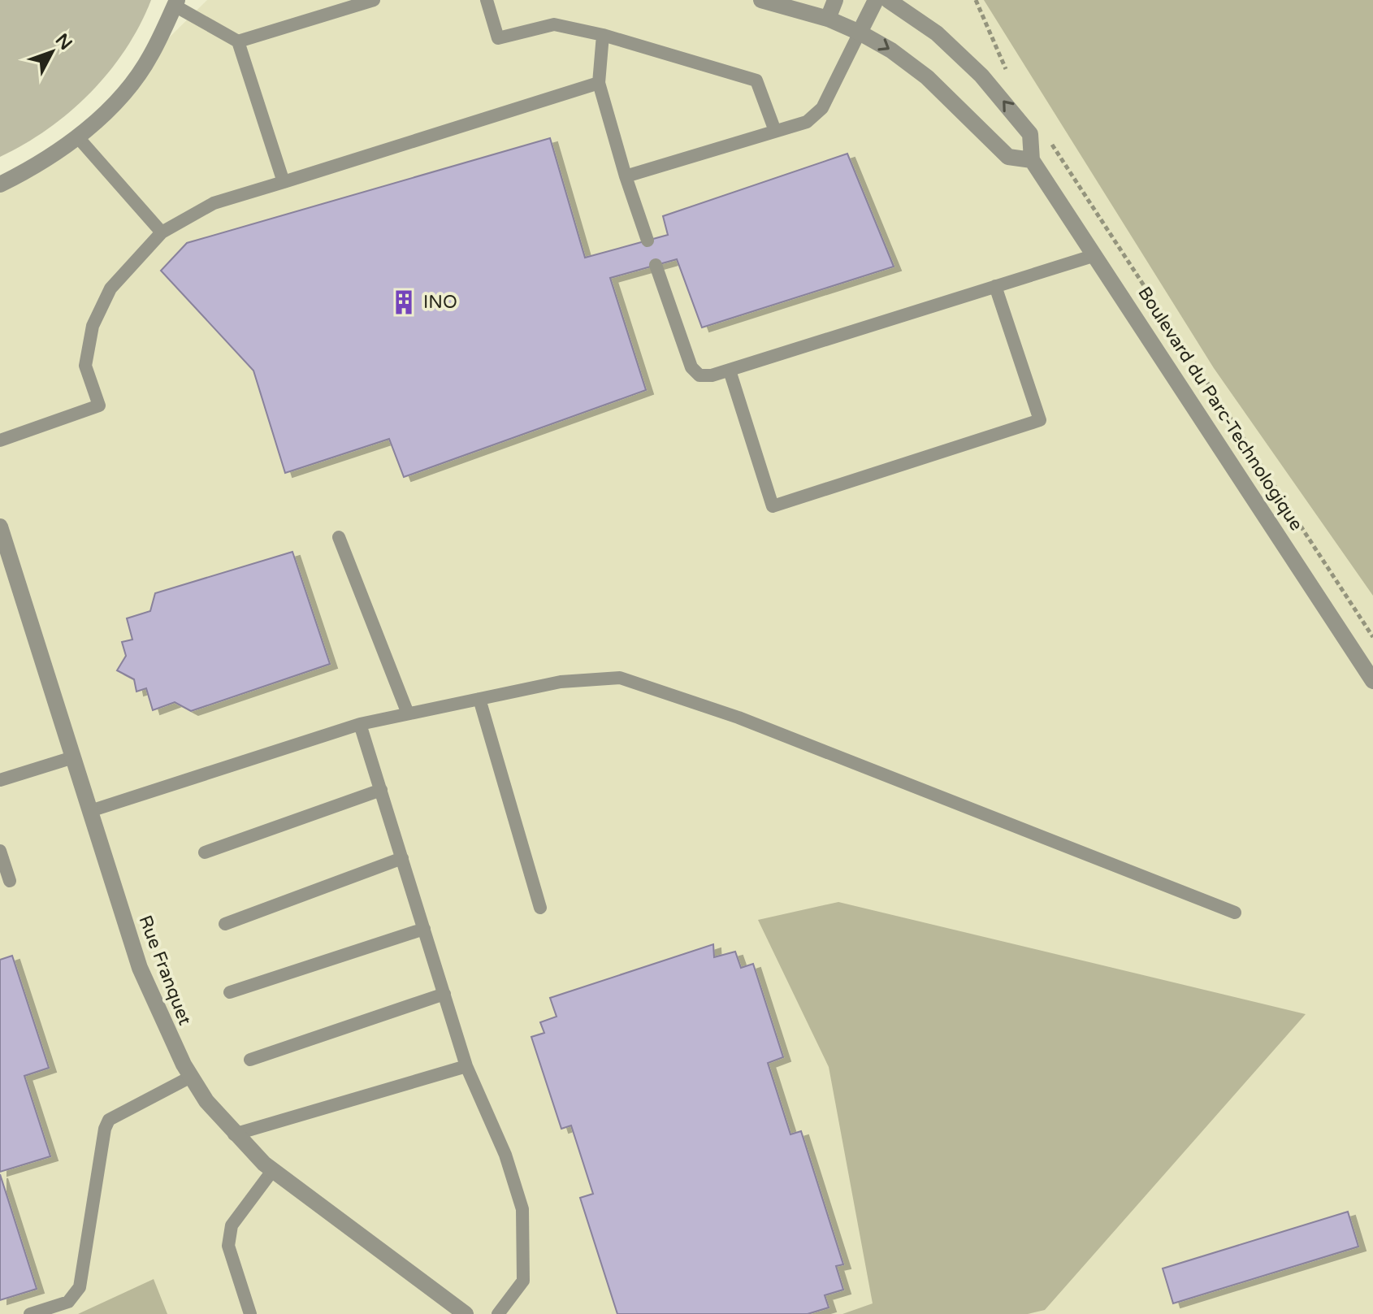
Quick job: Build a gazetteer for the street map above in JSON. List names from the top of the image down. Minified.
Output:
{"streets":{"street":["Boulevard du Parc-Technologique","Rue Franquet"]},"places":{"building":["INO"]},"north":"top right"}
